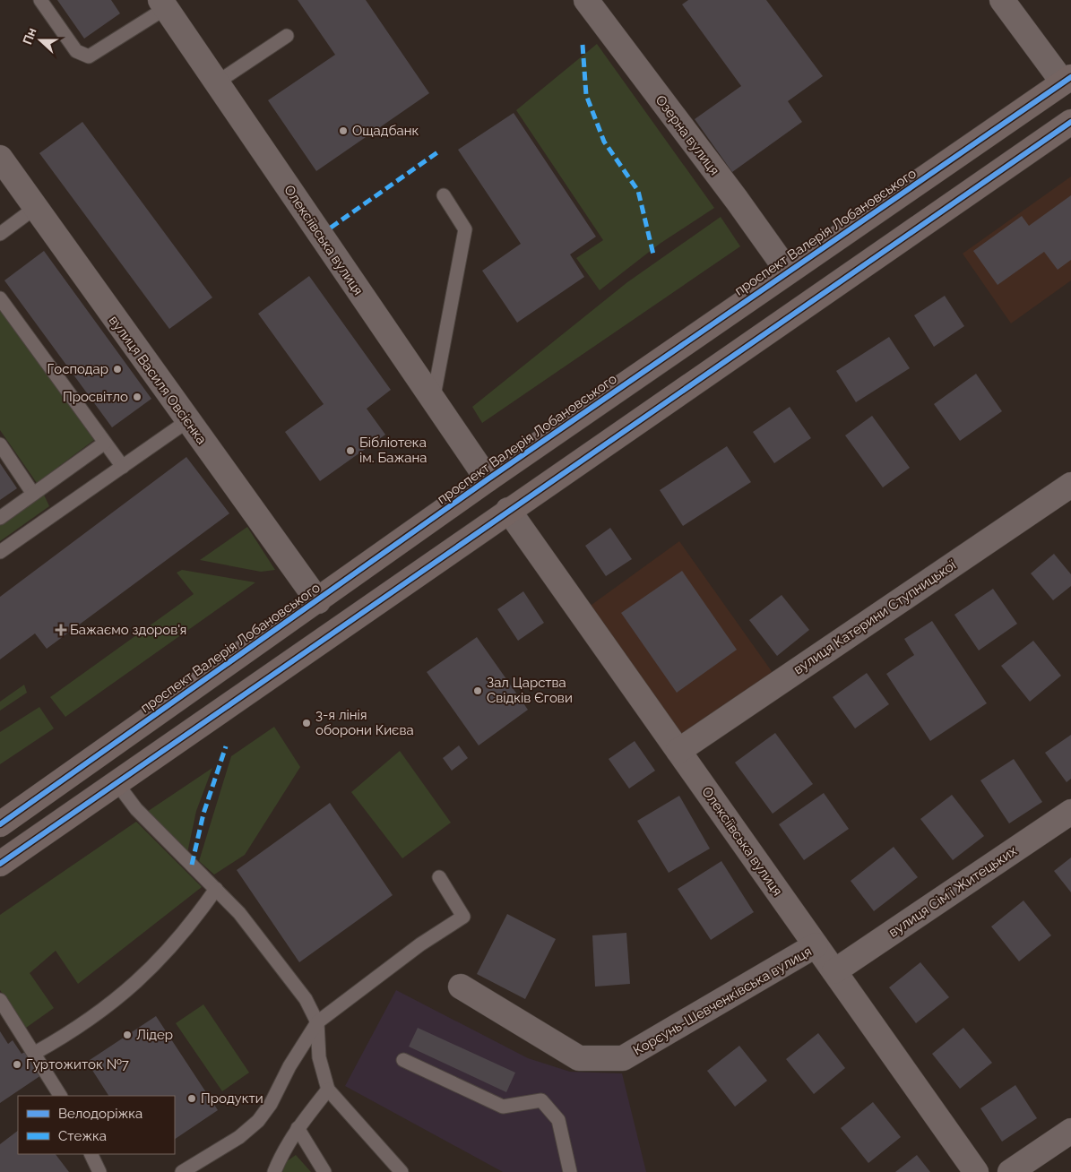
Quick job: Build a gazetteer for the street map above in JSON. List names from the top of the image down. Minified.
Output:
{"streets":{"main road":["проспект Валерія Лобановського"],"street":["Озерна вулиця","Олексіївська вулиця","вулиця Василя Овсієнка","вулиця Катерини Ступницької","вулиця Сімʼї Житецьких","Корсунь-Шевченківська вулиця"]},"crossings":[["Озерна вулиця","проспект Валерія Лобановського"],["проспект Валерія Лобановського","Олексіївська вулиця"],["проспект Валерія Лобановського","вулиця Василя Овсієнка"],["Олексіївська вулиця","вулиця Катерини Ступницької"],["Олексіївська вулиця","вулиця Сімʼї Житецьких"],["Олексіївська вулиця","Корсунь-Шевченківська вулиця"]],"places":{"other":["Ощадбанк","Господар","Просвітло","Бібліотека ім. Бажана","Зал Царства Свідків Єгови","3-я лінія оборони Києва","Лідер","Гуртожиток №7","Продукти"],"health":["Бажаємо здоров'я"]},"legend":["Велодоріжка","Стежка"],"north":"left"}
